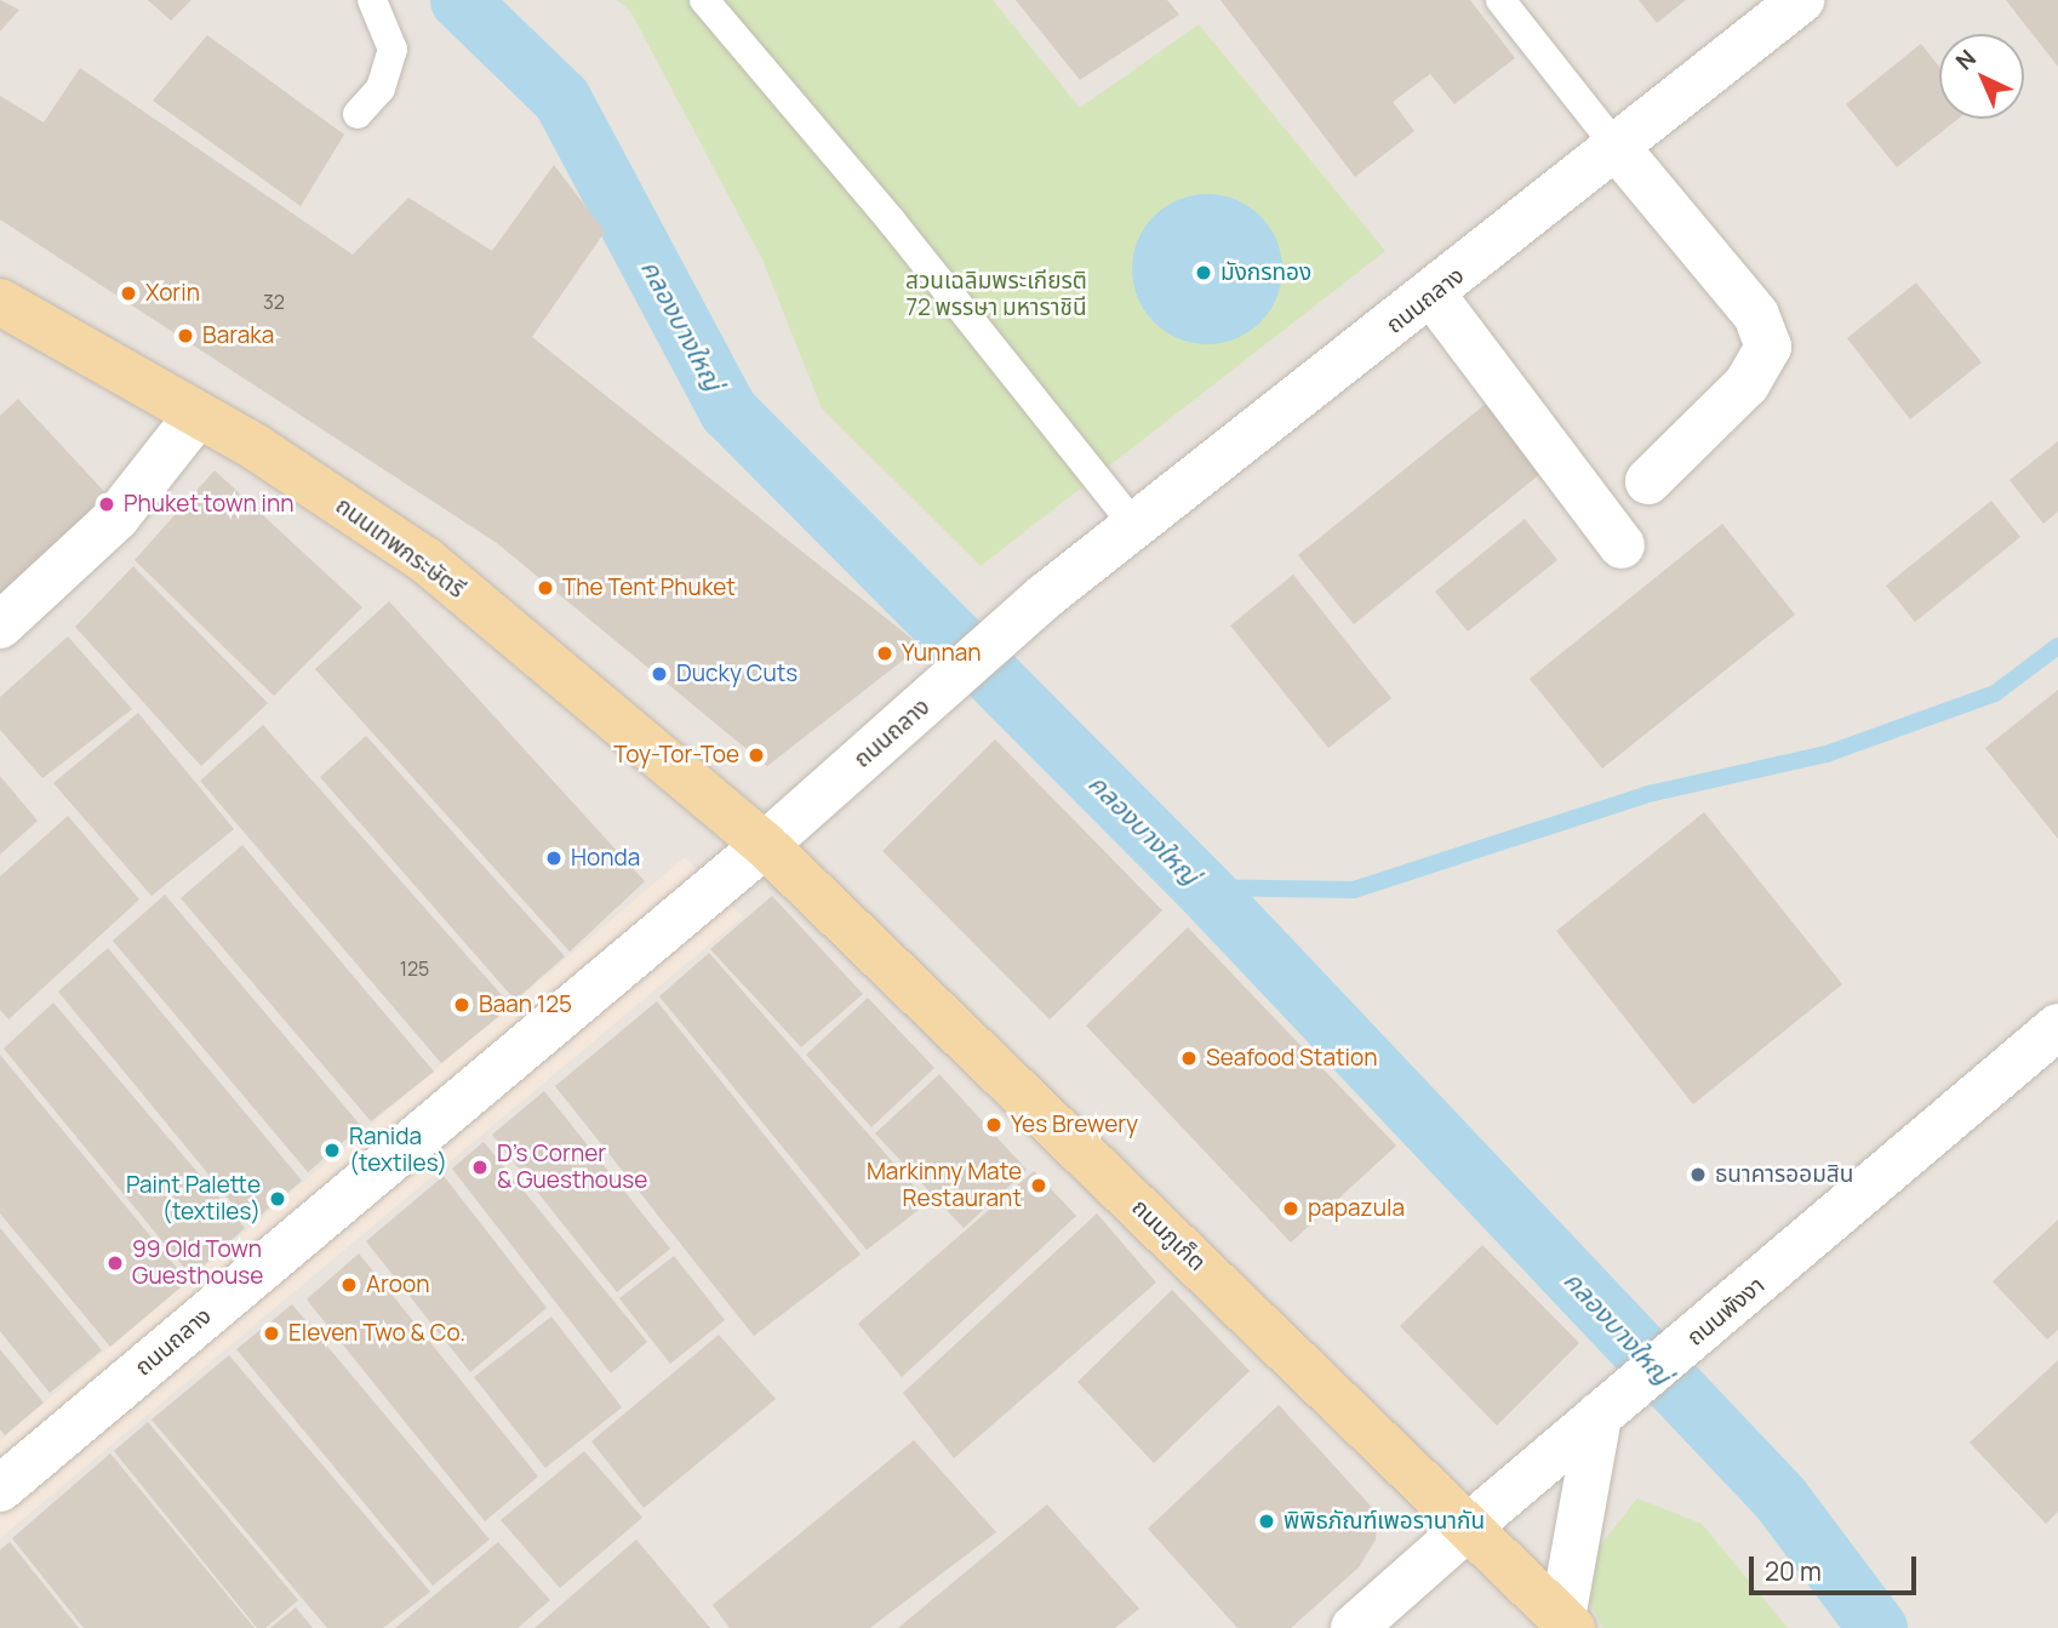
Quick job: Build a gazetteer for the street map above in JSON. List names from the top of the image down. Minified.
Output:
{"streets":{"main road":["ถนนเทพกระษัตรี","ถนนภูเก็ต"],"street":["ถนนถลาง","ถนนพังงา"]},"crossings":[["ถนนถลาง","ถนนเทพกระษัตรี"],["ถนนถลาง","ถนนภูเก็ต"],["ถนนเทพกระษัตรี","ถนนภูเก็ต"],["ถนนภูเก็ต","ถนนพังงา"]],"water":["คลองบางใหญ่"],"parks":["สวนเฉลิมพระเกียรติ 72 พรรษา มหาราชินี"],"places":["มังกรทอง","Xorin","Baraka","Phuket town inn","The Tent Phuket","Yunnan","Ducky Cuts","Toy-Tor-Toe","Honda","Baan 125","Seafood Station","Yes Brewery","Ranida (textiles)","D's Corner & Guesthouse","ธนาคารออมสิน","Markinny Mate Restaurant","Paint Palette (textiles)","papazula","99 Old Town Guesthouse","Aroon","Eleven Two & Co.","พิพิธภัณฑ์เพอรานากัน"],"house_numbers":["32","125"],"scale_bar":"20 m","north":"top left"}
